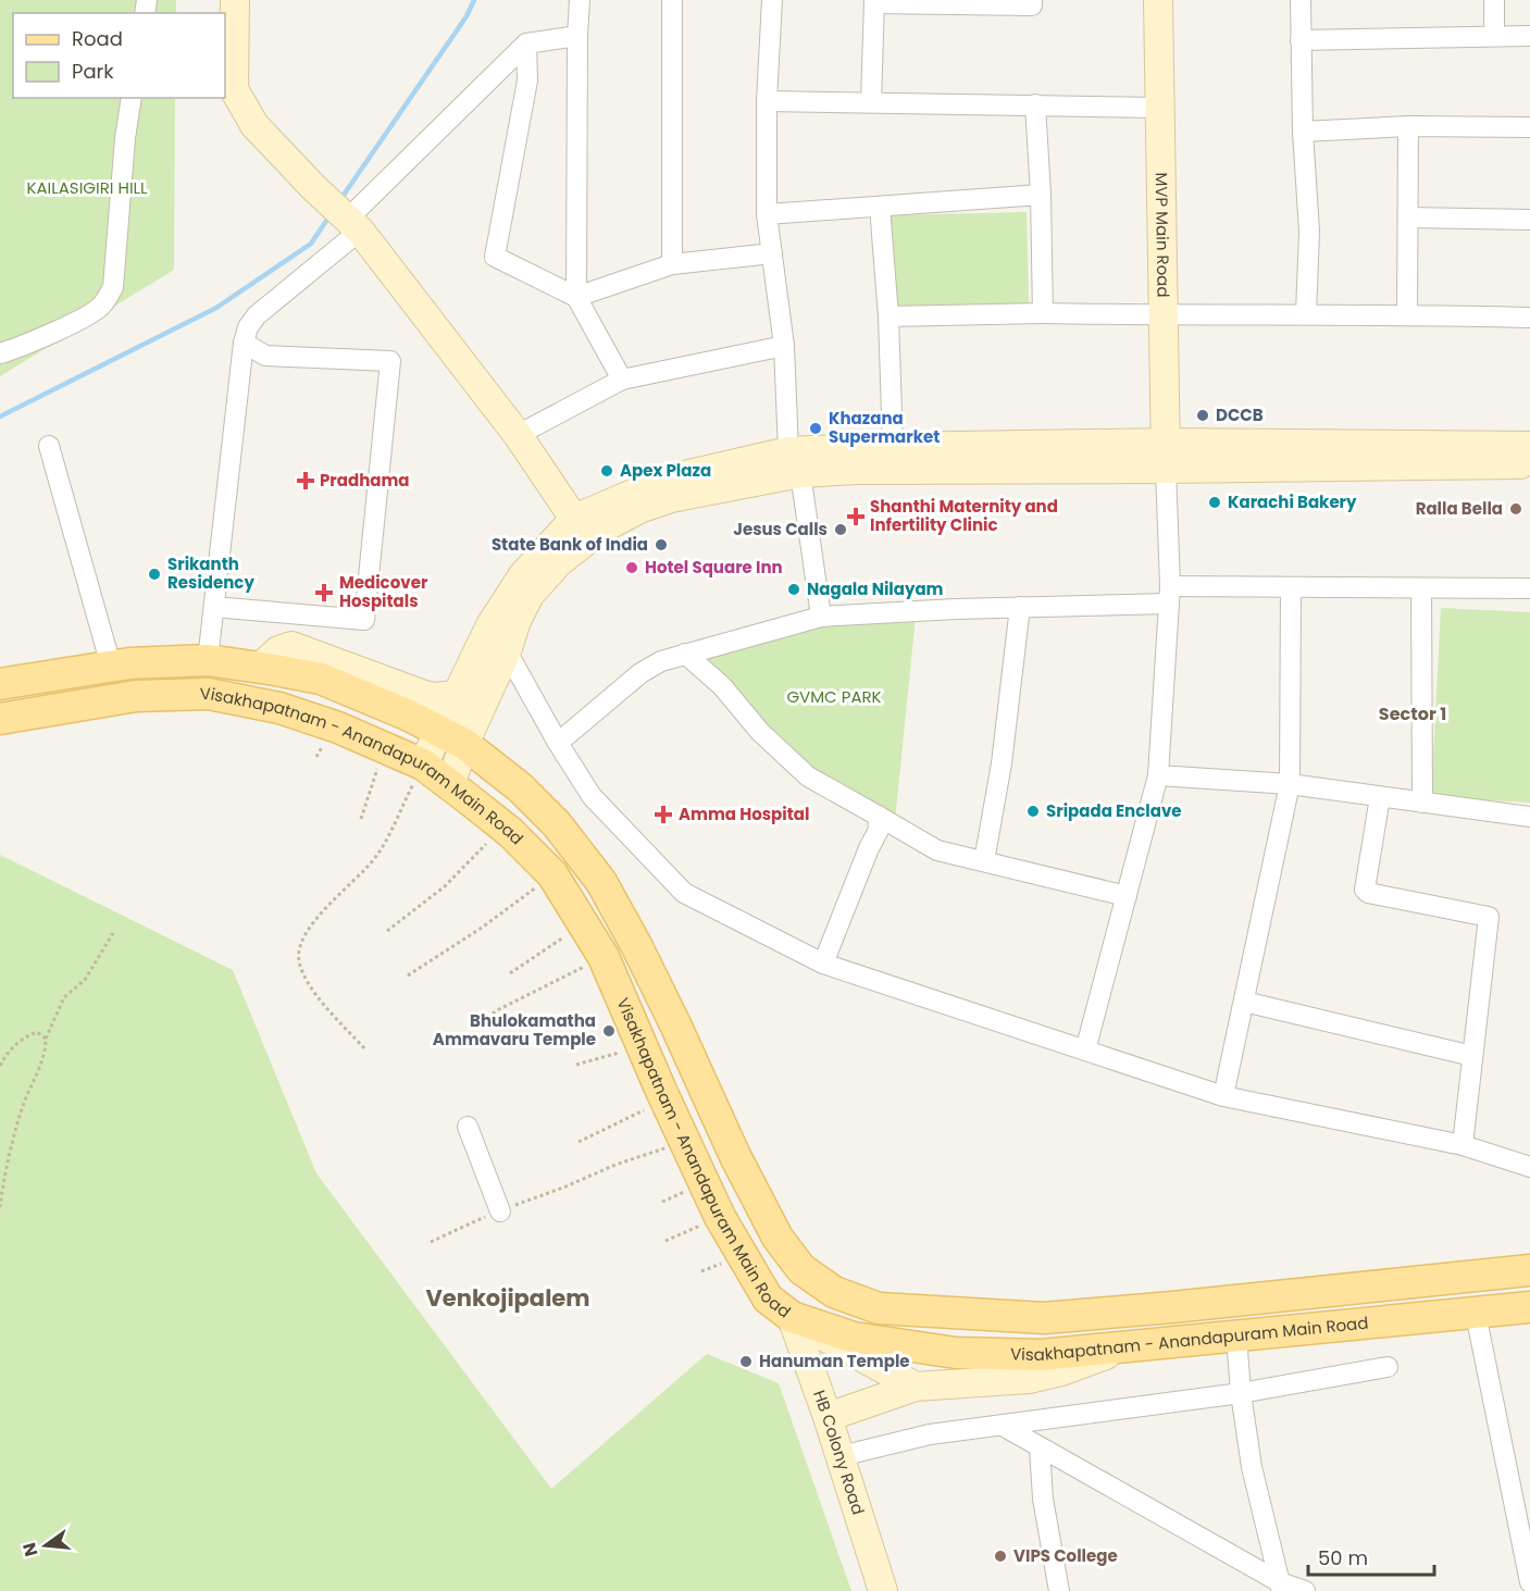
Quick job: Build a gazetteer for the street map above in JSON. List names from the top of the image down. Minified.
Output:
{"streets":{"main road":["Visakhapatnam - Anandapuram Main Road"],"street":["MVP Main Road","HB Colony Road"]},"crossings":[["Visakhapatnam - Anandapuram Main Road","HB Colony Road"]],"districts":["Sector 1","Venkojipalem"],"parks":["KAILASIGIRI HILL","GVMC PARK"],"places":{"other":["DCCB","Khazana Supermarket","Apex Plaza","Karachi Bakery","Ralla Bella","Jesus Calls","State Bank of India","Hotel Square Inn","Srikanth Residency","Nagala Nilayam","Sripada Enclave","Bhulokamatha Ammavaru Temple","Hanuman Temple","VIPS College"],"health":["Pradhama","Shanthi Maternity and Infertility Clinic","Medicover Hospitals","Amma Hospital"]},"legend":["Road","Park"],"scale_bar":"50 m","north":"left"}
